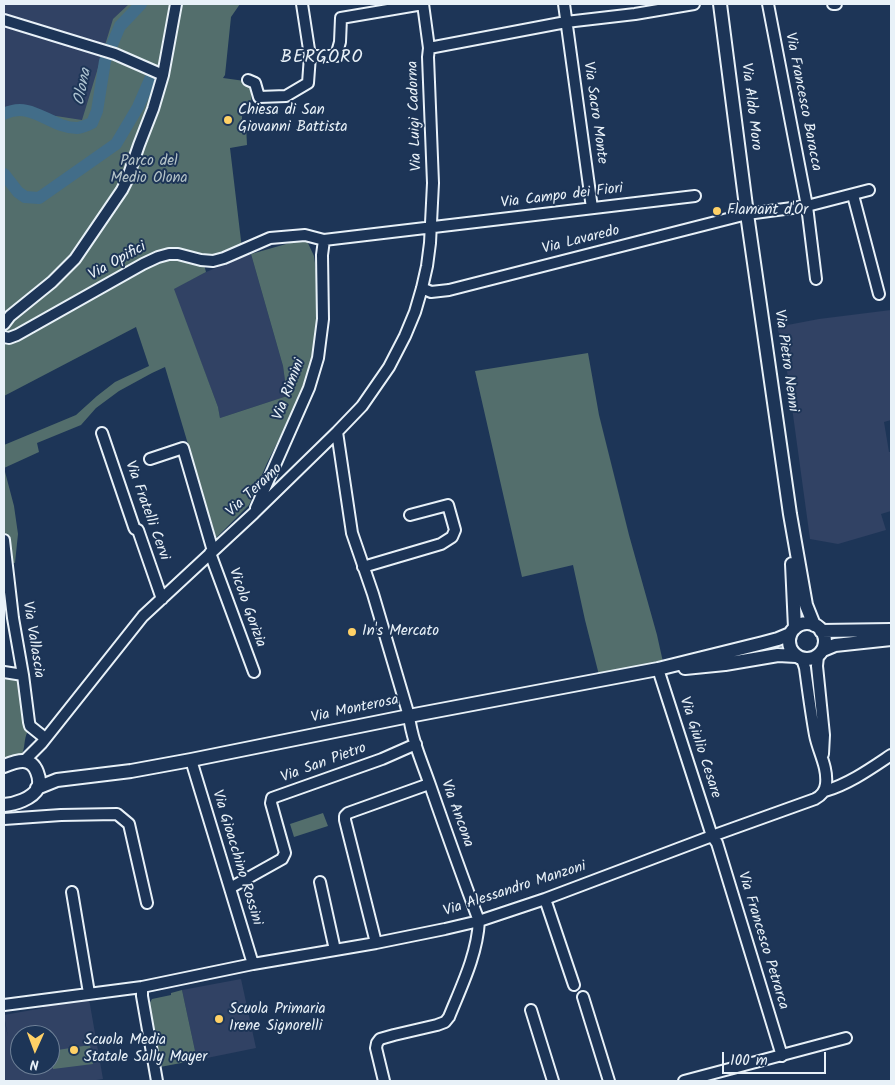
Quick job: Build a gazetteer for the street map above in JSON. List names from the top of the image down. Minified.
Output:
{"streets":{"main road":["Via Aldo Moro","Via Pietro Nenni","Via Monterosa"],"street":["Via Francesco Baracca","Via Sacro Monte","Via Luigi Cadorna","Via Campo dei Fiori","Via Lavaredo","Via Opifici","Via Rimini","Via Teramo","Via Fratelli Cervi","Vicolo Gorizia","Via Vallascia","Via Giulio Cesare","Via San Pietro","Via Ancona","Via Gioacchino Rossini","Via Alessandro Manzoni","Via Francesco Petrarca"]},"crossings":[["Via Francesco Baracca","Via Lavaredo"],["Via Aldo Moro","Via Lavaredo"],["Via Aldo Moro","Via Pietro Nenni"],["Via Sacro Monte","Via Campo dei Fiori"],["Via Luigi Cadorna","Via Campo dei Fiori"],["Via Luigi Cadorna","Via Opifici"],["Via Luigi Cadorna","Via Teramo"],["Via Campo dei Fiori","Via Opifici"],["Via Campo dei Fiori","Via Teramo"],["Via Lavaredo","Via Pietro Nenni"],["Via Lavaredo","Via Teramo"],["Via Opifici","Via Rimini"],["Via Opifici","Via Teramo"],["Via Pietro Nenni","Via Monterosa"],["Via Rimini","Via Teramo"],["Via Teramo","Via Fratelli Cervi"],["Via Teramo","Vicolo Gorizia"],["Via Teramo","Via Vallascia"],["Via Teramo","Via Monterosa"],["Via Teramo","Via Ancona"],["Via Monterosa","Via Giulio Cesare"],["Via Monterosa","Via Ancona"],["Via Monterosa","Via Gioacchino Rossini"],["Via Giulio Cesare","Via Alessandro Manzoni"],["Via Giulio Cesare","Via Francesco Petrarca"],["Via San Pietro","Via Ancona"],["Via San Pietro","Via Gioacchino Rossini"],["Via Ancona","Via Alessandro Manzoni"],["Via Gioacchino Rossini","Via Alessandro Manzoni"],["Via Alessandro Manzoni","Via Francesco Petrarca"]],"districts":["BERGORO"],"water":["Olona"],"parks":["Parco del Medio Olona"],"places":["Chiesa di San Giovanni Battista","Flamant d'Or","In's Mercato","Scuola Primaria Irene Signorelli","Scuola Media Statale Sally Mayer"],"scale_bar":"100 m","north":"bottom"}
